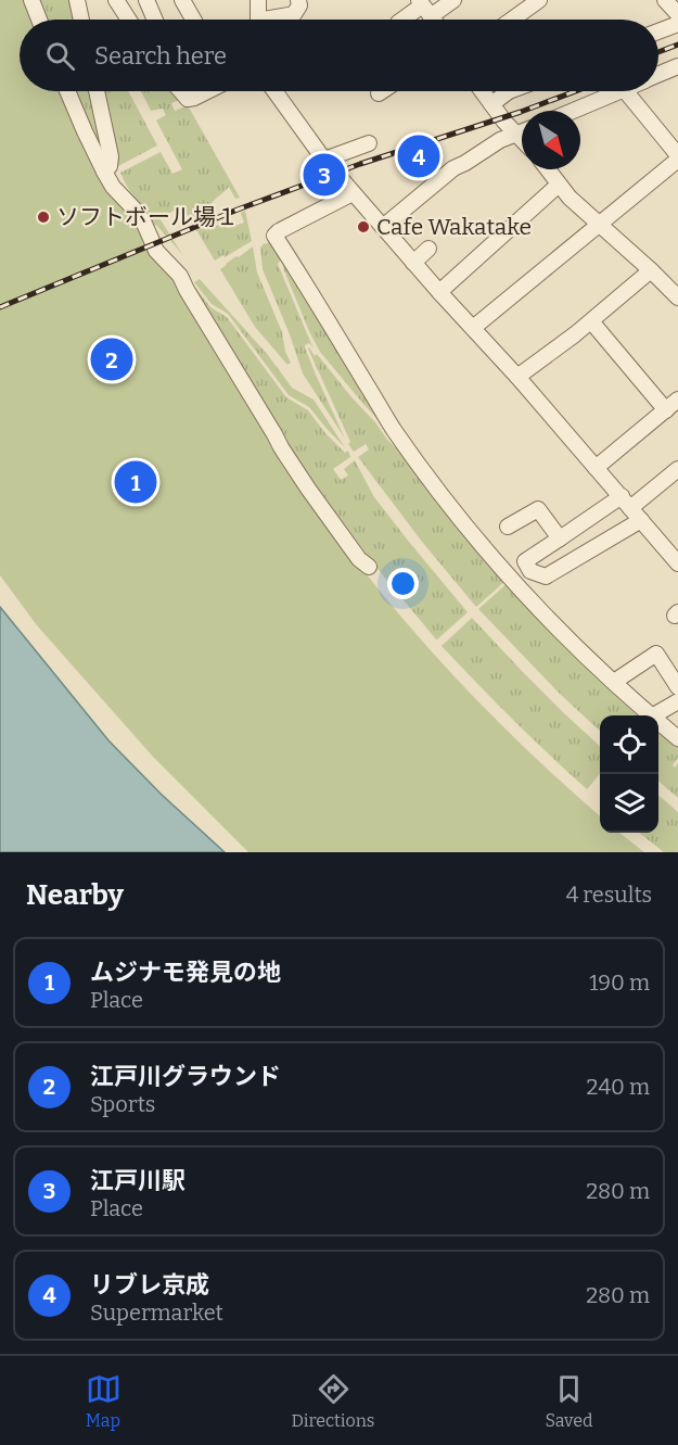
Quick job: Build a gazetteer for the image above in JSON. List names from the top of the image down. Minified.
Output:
{"places":["ソフトボール場１","Cafe Wakatake"],"north":"bottom right","page":{"search":"Search here","pins":["4","3","2","1"],"heading":["Nearby","4 results"],"list":[{"mark":"1","name":"ムジナモ発見の地","note":"Place","value":"190 m"},{"mark":"2","name":"江戸川グラウンド","note":"Sports","value":"240 m"},{"mark":"3","name":"江戸川駅","note":"Place","value":"280 m"},{"mark":"4","name":"リブレ京成","note":"Supermarket","value":"280 m"}],"nav":["Map","Directions","Saved"]}}
